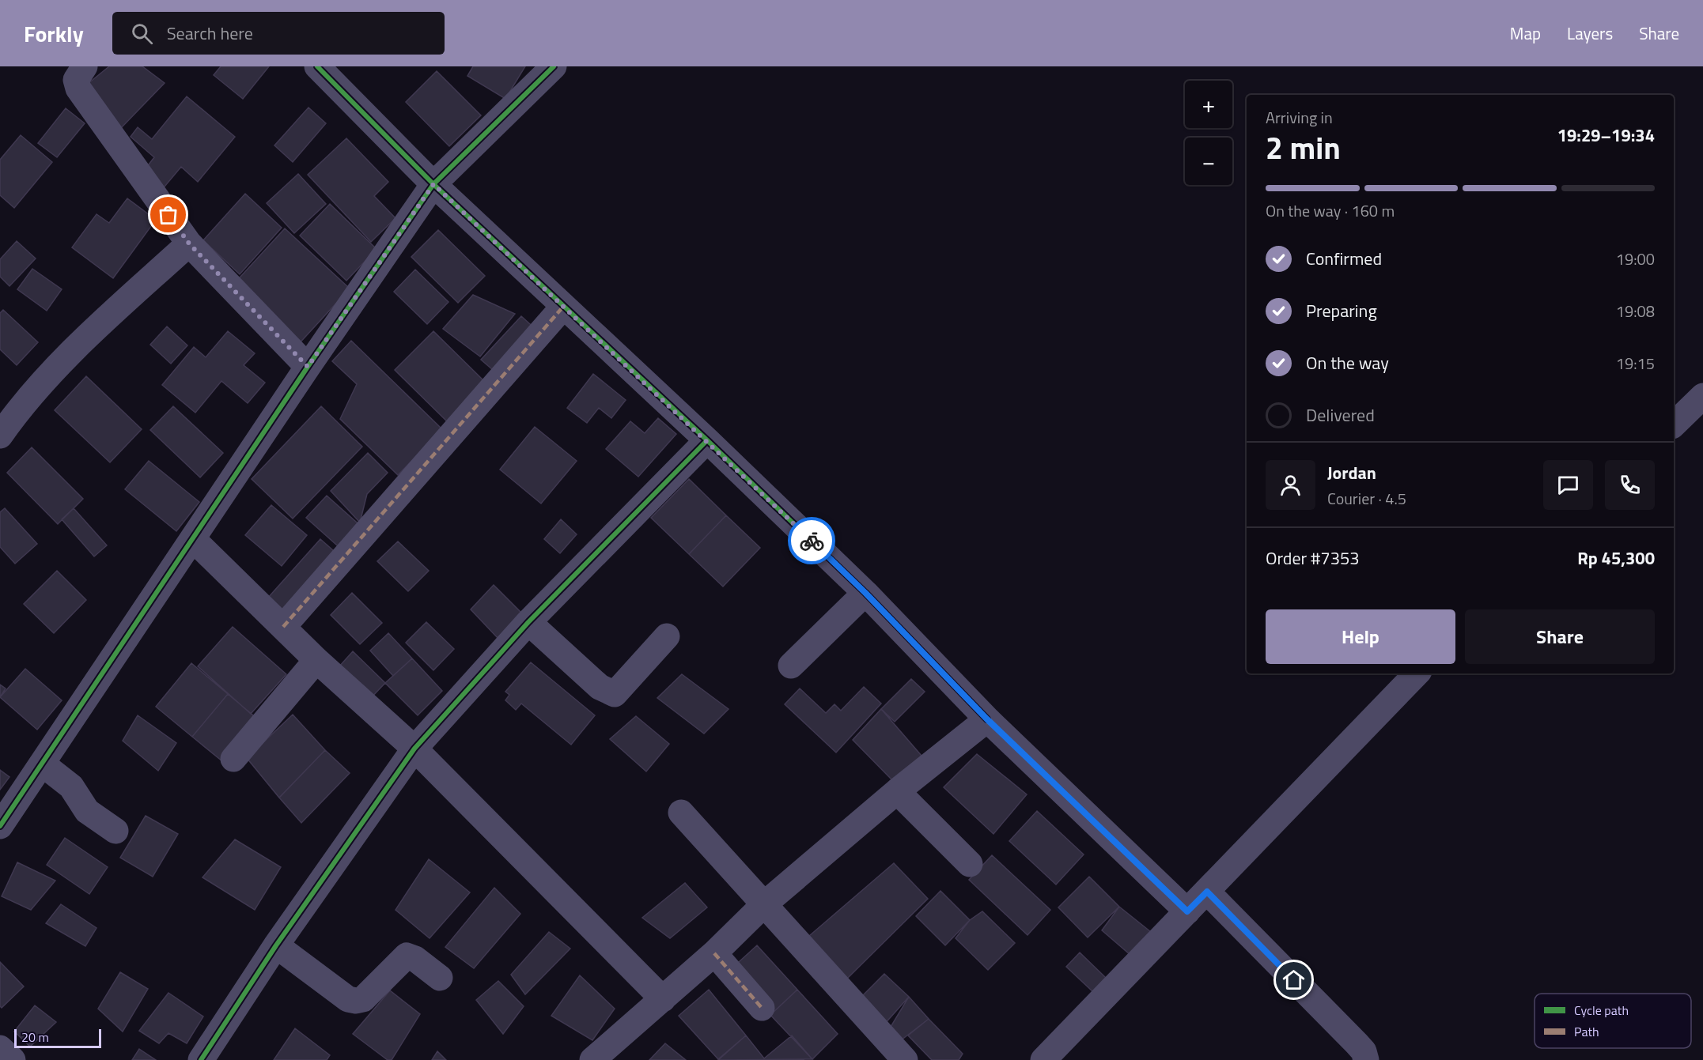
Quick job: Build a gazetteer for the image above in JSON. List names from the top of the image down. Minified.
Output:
{"legend":["Cycle path","Path"],"scale_bar":"20 m","page":{"header":"Forkly","search":"Search here","nav":["Map","Layers","Share"],"map_buttons":["+","−"],"heading":["2 min","Arriving in","19:29–19:34"],"panel":["Jordan","Courier · 4.5","Order #7353","Rp 45,300"],"bar":"On the way · 160 m","list":[["Confirmed","19:00"],["Preparing","19:08"],["On the way","19:15"],"Delivered"],"buttons":["Help","Share"],"scale":"20 m"}}
